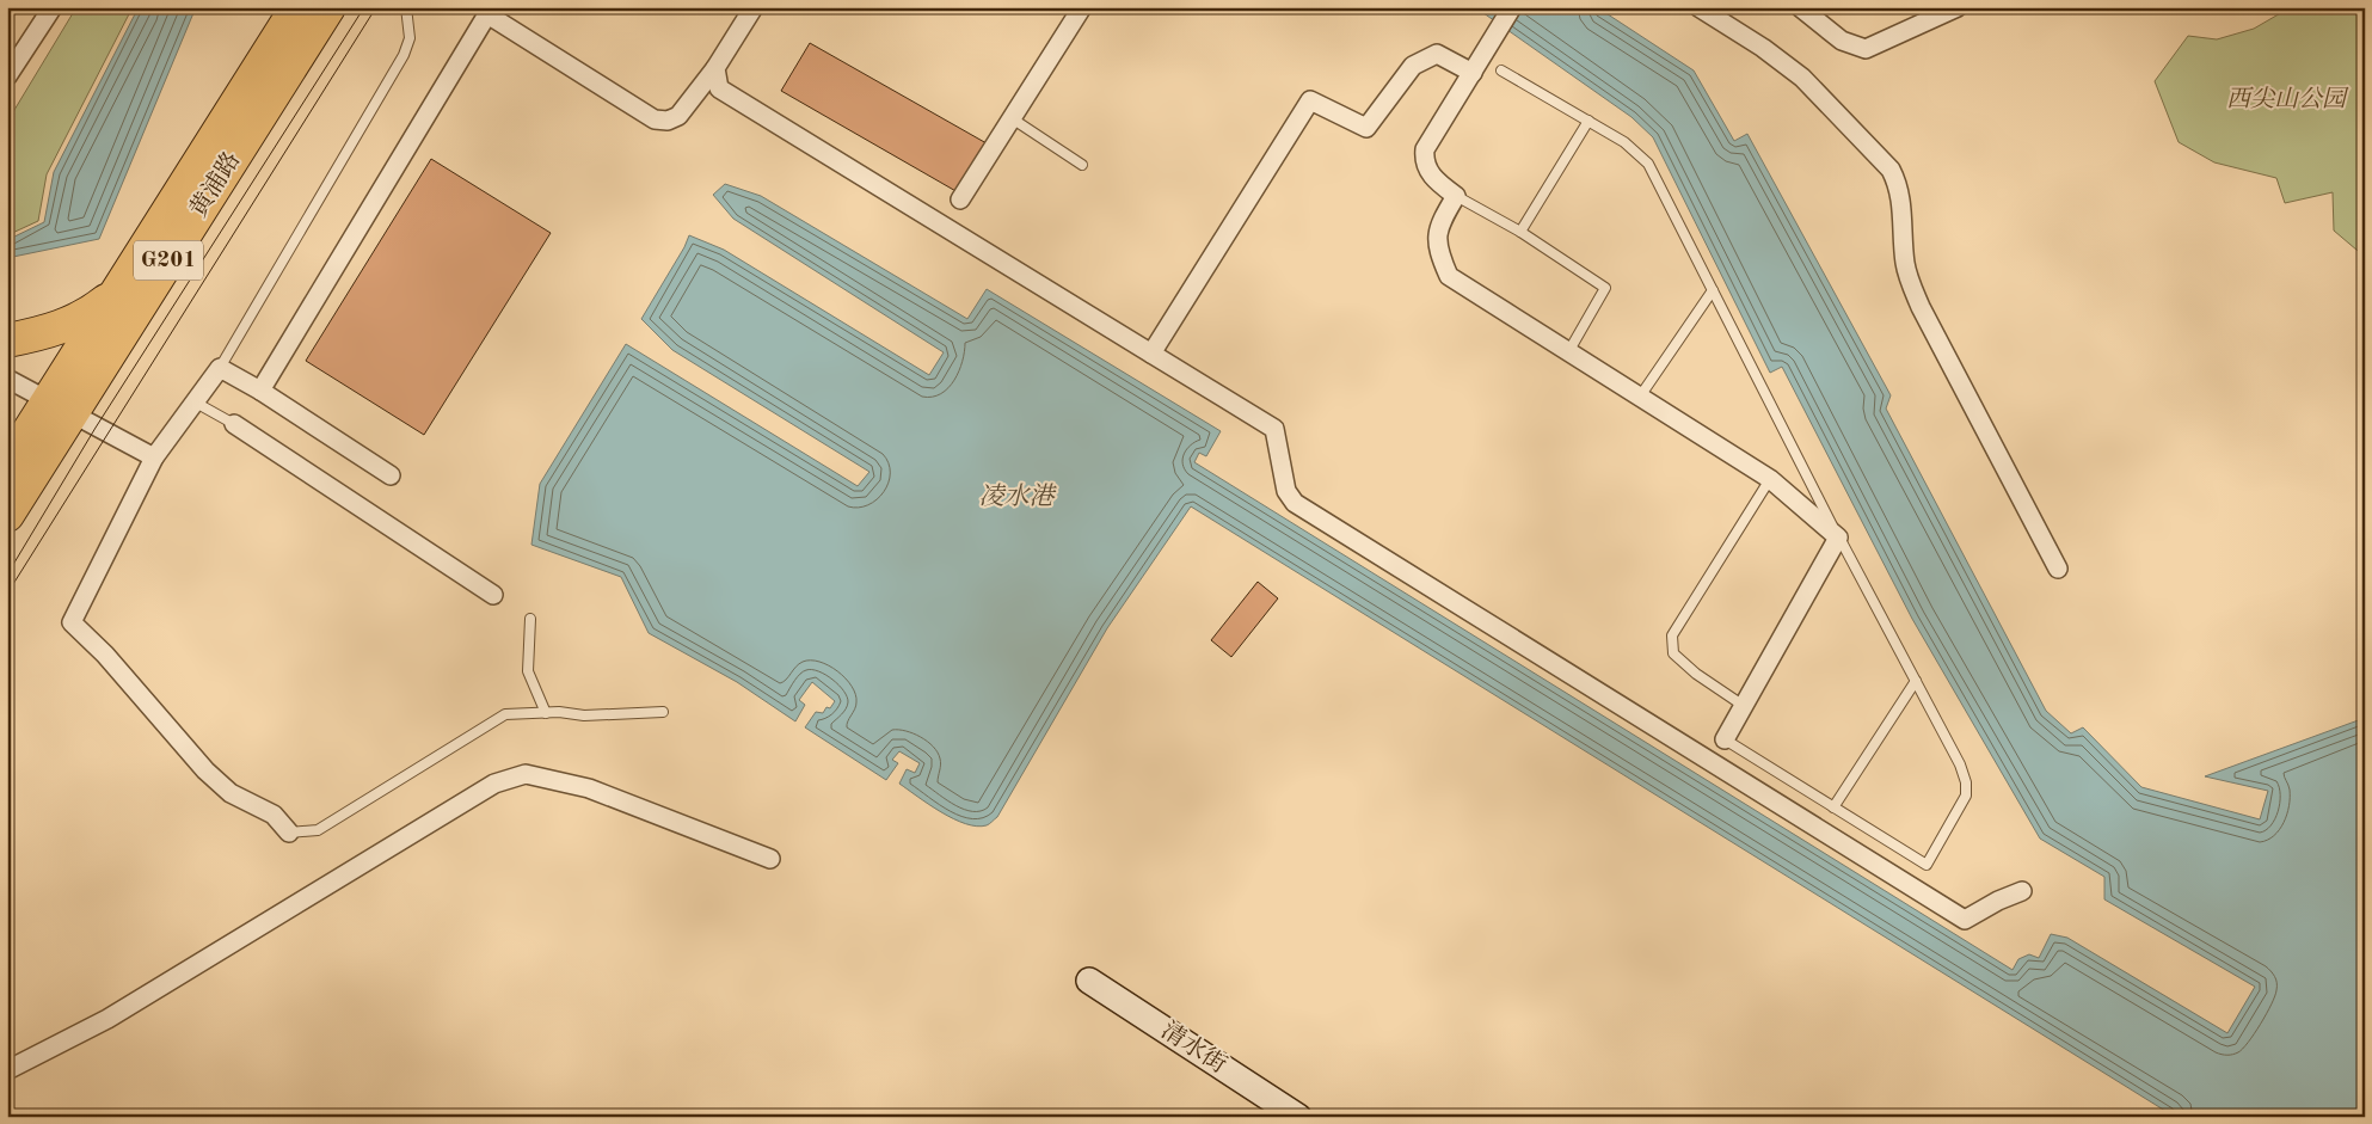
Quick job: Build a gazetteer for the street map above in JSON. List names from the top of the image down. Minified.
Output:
{"streets":{"highway":["黄浦路","G201"],"main road":["清水街"]},"water":["凌水港"],"parks":["西尖山公园"]}
